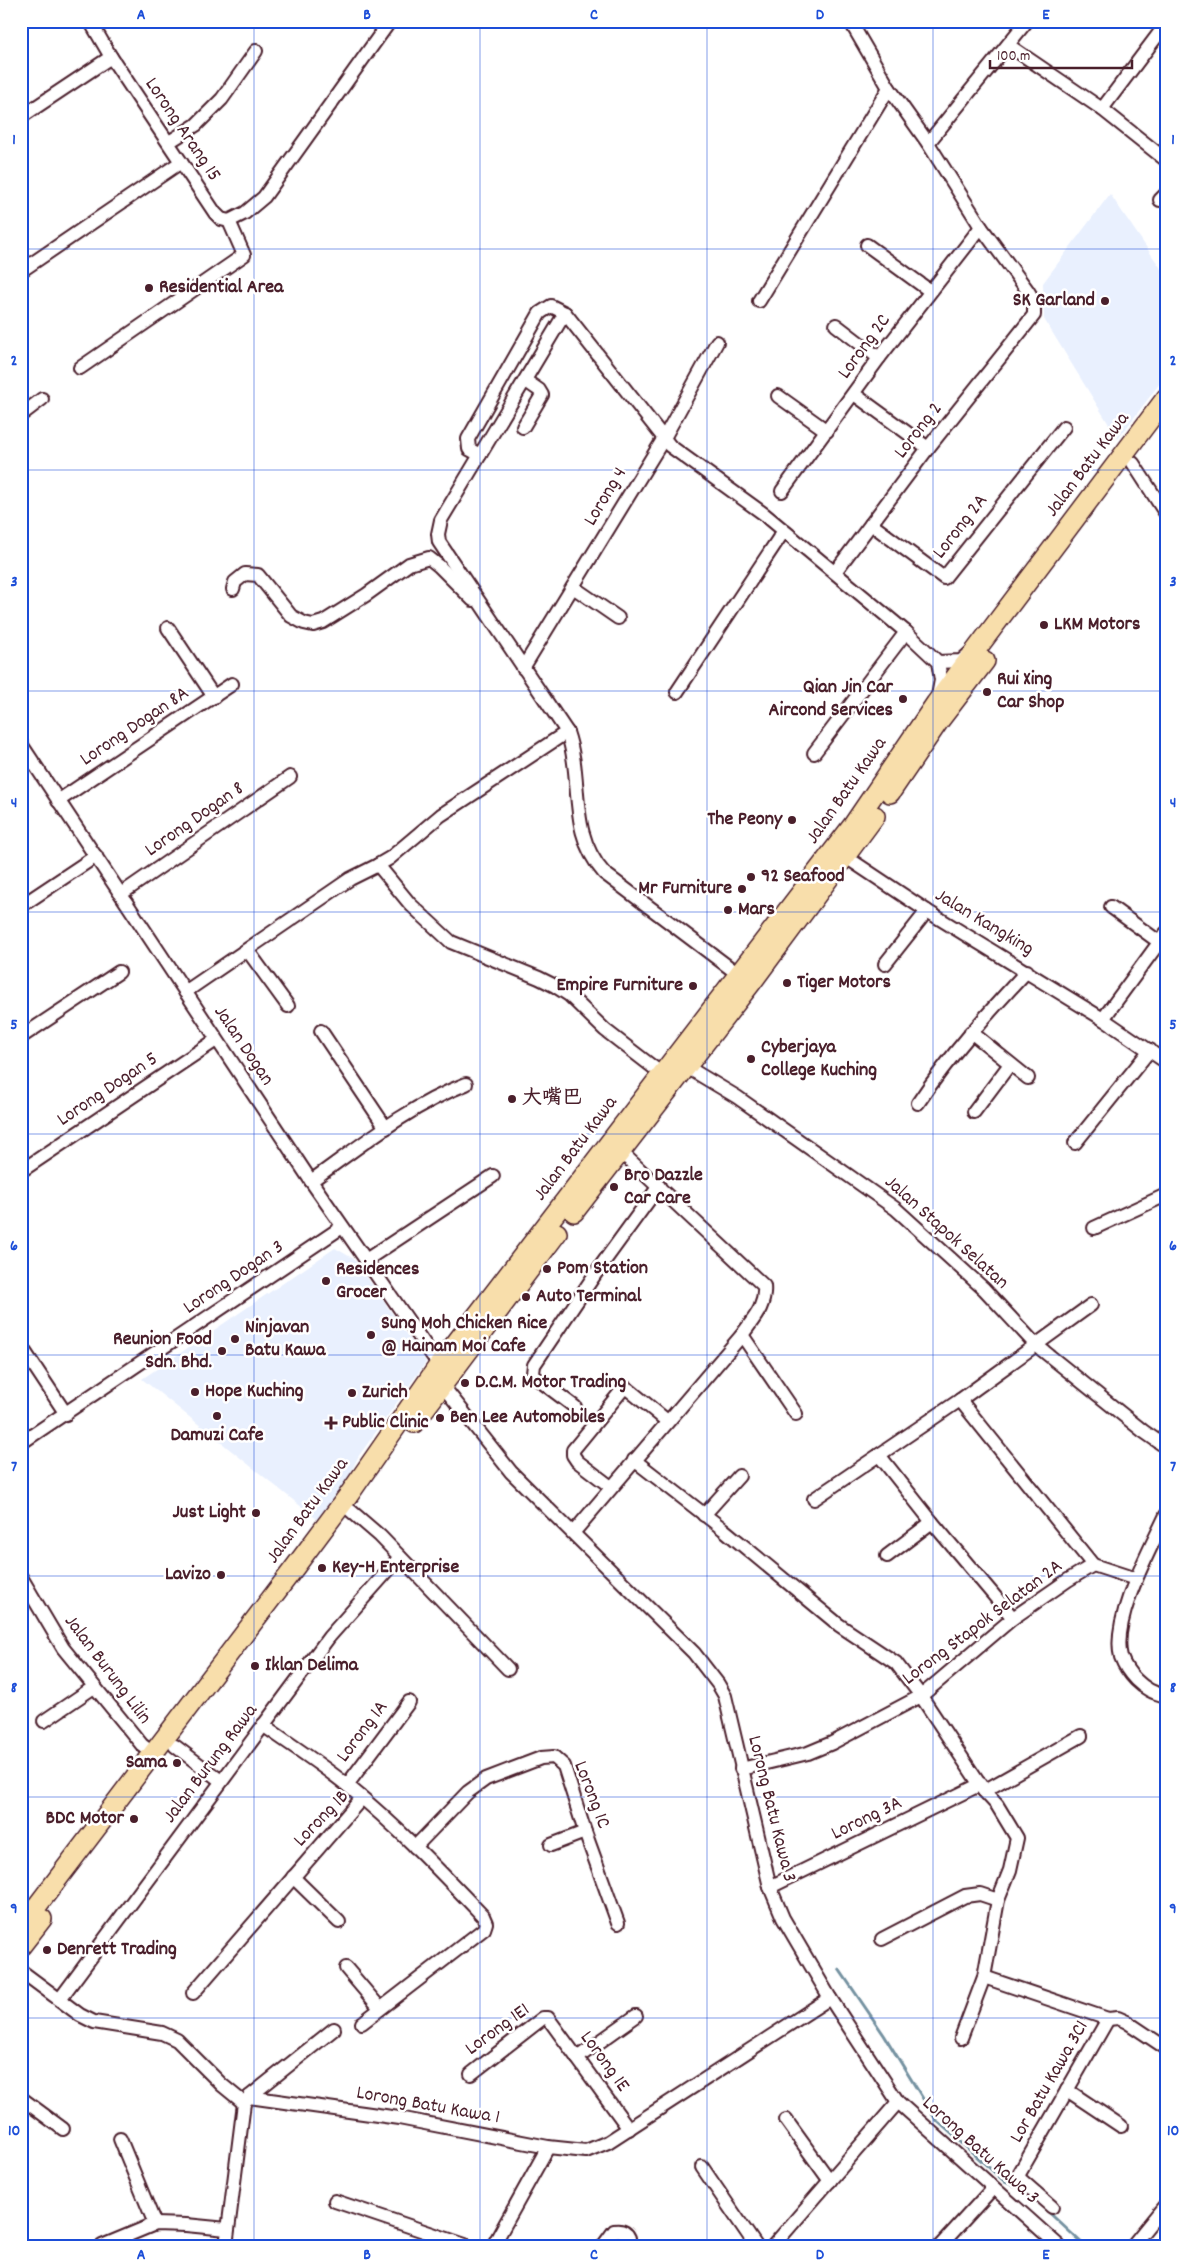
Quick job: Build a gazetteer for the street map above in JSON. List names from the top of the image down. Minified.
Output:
{"streets":{"highway":["Jalan Batu Kawa"],"street":["Lorong Arang 15","Lorong 2C","Lorong 2","Lorong 4","Lorong 2A","Lorong Dogan 8A","Lorong Dogan 8","Jalan Kangking","Jalan Dogan","Lorong Dogan 5","Jalan Stapok Selatan","Lorong Dogan 3","Lorong Stapok Selatan 2A","Jalan Burung Lilin","Lorong 1A","Jalan Burung Rawa","Lorong 1C","Lorong Batu Kawa 3","Lorong 1B","Lorong 3A","Lorong 1E1","Lorong 1E","Lor Batu Kawa 3C1","Lorong Batu Kawa 1"]},"crossings":[["Lorong 2C","Lorong 2"],["Lorong 2","Lorong 2A"],["Jalan Batu Kawa","Jalan Kangking"],["Jalan Batu Kawa","Jalan Dogan"],["Jalan Batu Kawa","Jalan Stapok Selatan"],["Jalan Batu Kawa","Jalan Burung Lilin"],["Jalan Batu Kawa","Lorong Batu Kawa 3"],["Lorong Dogan 8A","Jalan Dogan"],["Lorong Dogan 8","Jalan Dogan"],["Jalan Dogan","Lorong Dogan 5"],["Jalan Dogan","Lorong Dogan 3"],["Lorong Stapok Selatan 2A","Lorong Batu Kawa 3"],["Lorong 1C","Lorong 1B"],["Lorong Batu Kawa 3","Lorong 3A"],["Lorong Batu Kawa 3","Lorong Batu Kawa 1"],["Lorong 1E1","Lorong 1E"],["Lorong 1E","Lorong Batu Kawa 1"]],"places":{"other":["Residential Area","SK Garland","LKM Motors","Rui Xing Car Shop","Qian Jin Car Aircond Services","The Peony","92 Seafood","Mr Furniture","Mars","Tiger Motors","Empire Furniture","Cyberjaya College Kuching","大嘴巴","Bro Dazzle Car Care","Pom Station","Residences Grocer","Auto Terminal","Sung Moh Chicken Rice @ Hainam Moi Cafe","Ninjavan Batu Kawa","Reunion Food Sdn. Bhd.","D.C.M. Motor Trading","Hope Kuching","Zurich","Damuzi Cafe","Ben Lee Automobiles","Just Light","Key-H Enterprise","Lavizo","Iklan Delima","Sama","BDC Motor","Denrett Trading"],"health":["Public Clinic"]},"scale_bar":"100 m","grid":{"columns":["A","B","C","D","E"],"rows":["1","2","3","4","5","6","7","8","9","10"]}}
